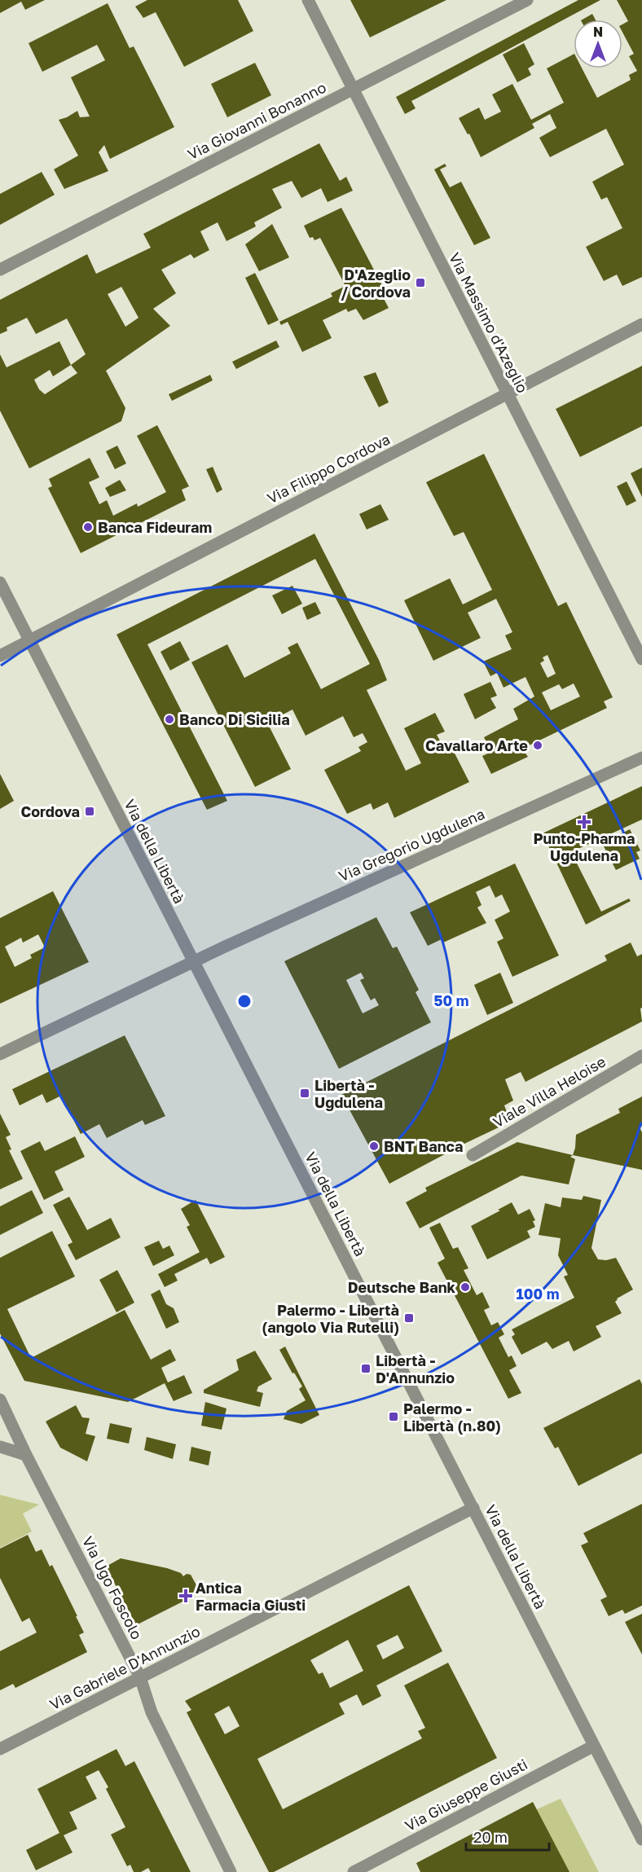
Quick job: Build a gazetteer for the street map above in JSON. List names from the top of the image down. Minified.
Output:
{"streets":{"street":["Via Giovanni Bonanno","Via Massimo d'Azeglio","Via Filippo Cordova","Via Gregorio Ugdulena","Via della Libertà","Viale Villa Heloise","Via Ugo Foscolo","Via Gabriele D'Annunzio","Via Giuseppe Giusti"]},"crossings":[["Via Giovanni Bonanno","Via Massimo d'Azeglio"],["Via Massimo d'Azeglio","Via Filippo Cordova"],["Via Filippo Cordova","Via della Libertà"],["Via Gregorio Ugdulena","Via della Libertà"],["Via della Libertà","Via Gabriele D'Annunzio"],["Via della Libertà","Via Giuseppe Giusti"],["Via Ugo Foscolo","Via Gabriele D'Annunzio"]],"places":{"transit":["D'Azeglio / Cordova","Cordova","Libertà - Ugdulena","Palermo - Libertà (angolo Via Rutelli)","Libertà - D'Annunzio","Palermo - Libertà (n.80)"],"other":["Banca Fideuram","Banco Di Sicilia","Cavallaro Arte","BNT Banca","Deutsche Bank"],"health":["Punto-Pharma Ugdulena","Antica Farmacia Giusti"]},"scale_bar":"20 m","north":"top","rings":["50 m","100 m"]}
